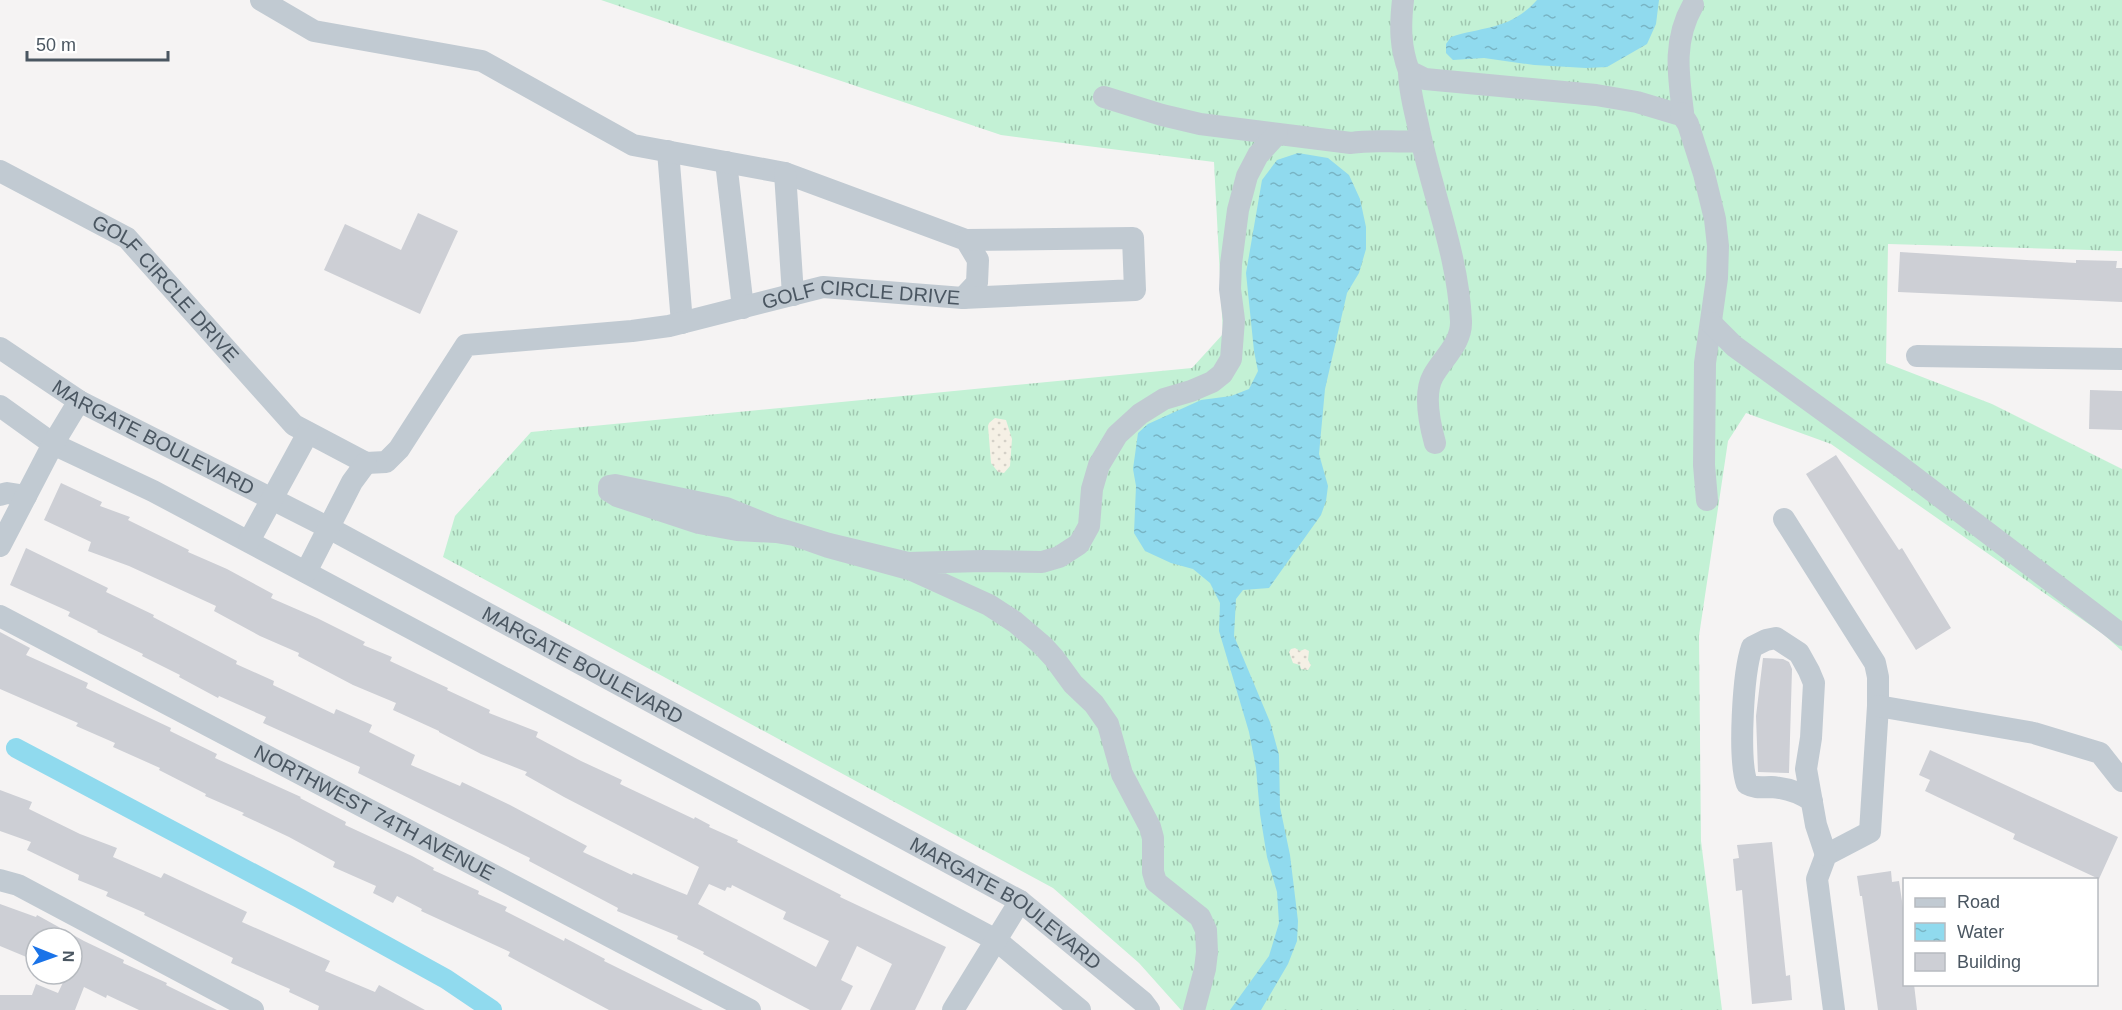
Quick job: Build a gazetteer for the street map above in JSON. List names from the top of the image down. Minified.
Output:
{"streets":{"street":["GOLF CIRCLE DRIVE","MARGATE BOULEVARD","NORTHWEST 74TH AVENUE"]},"legend":["Road","Water","Building"],"scale_bar":"50 m","north":"right"}
